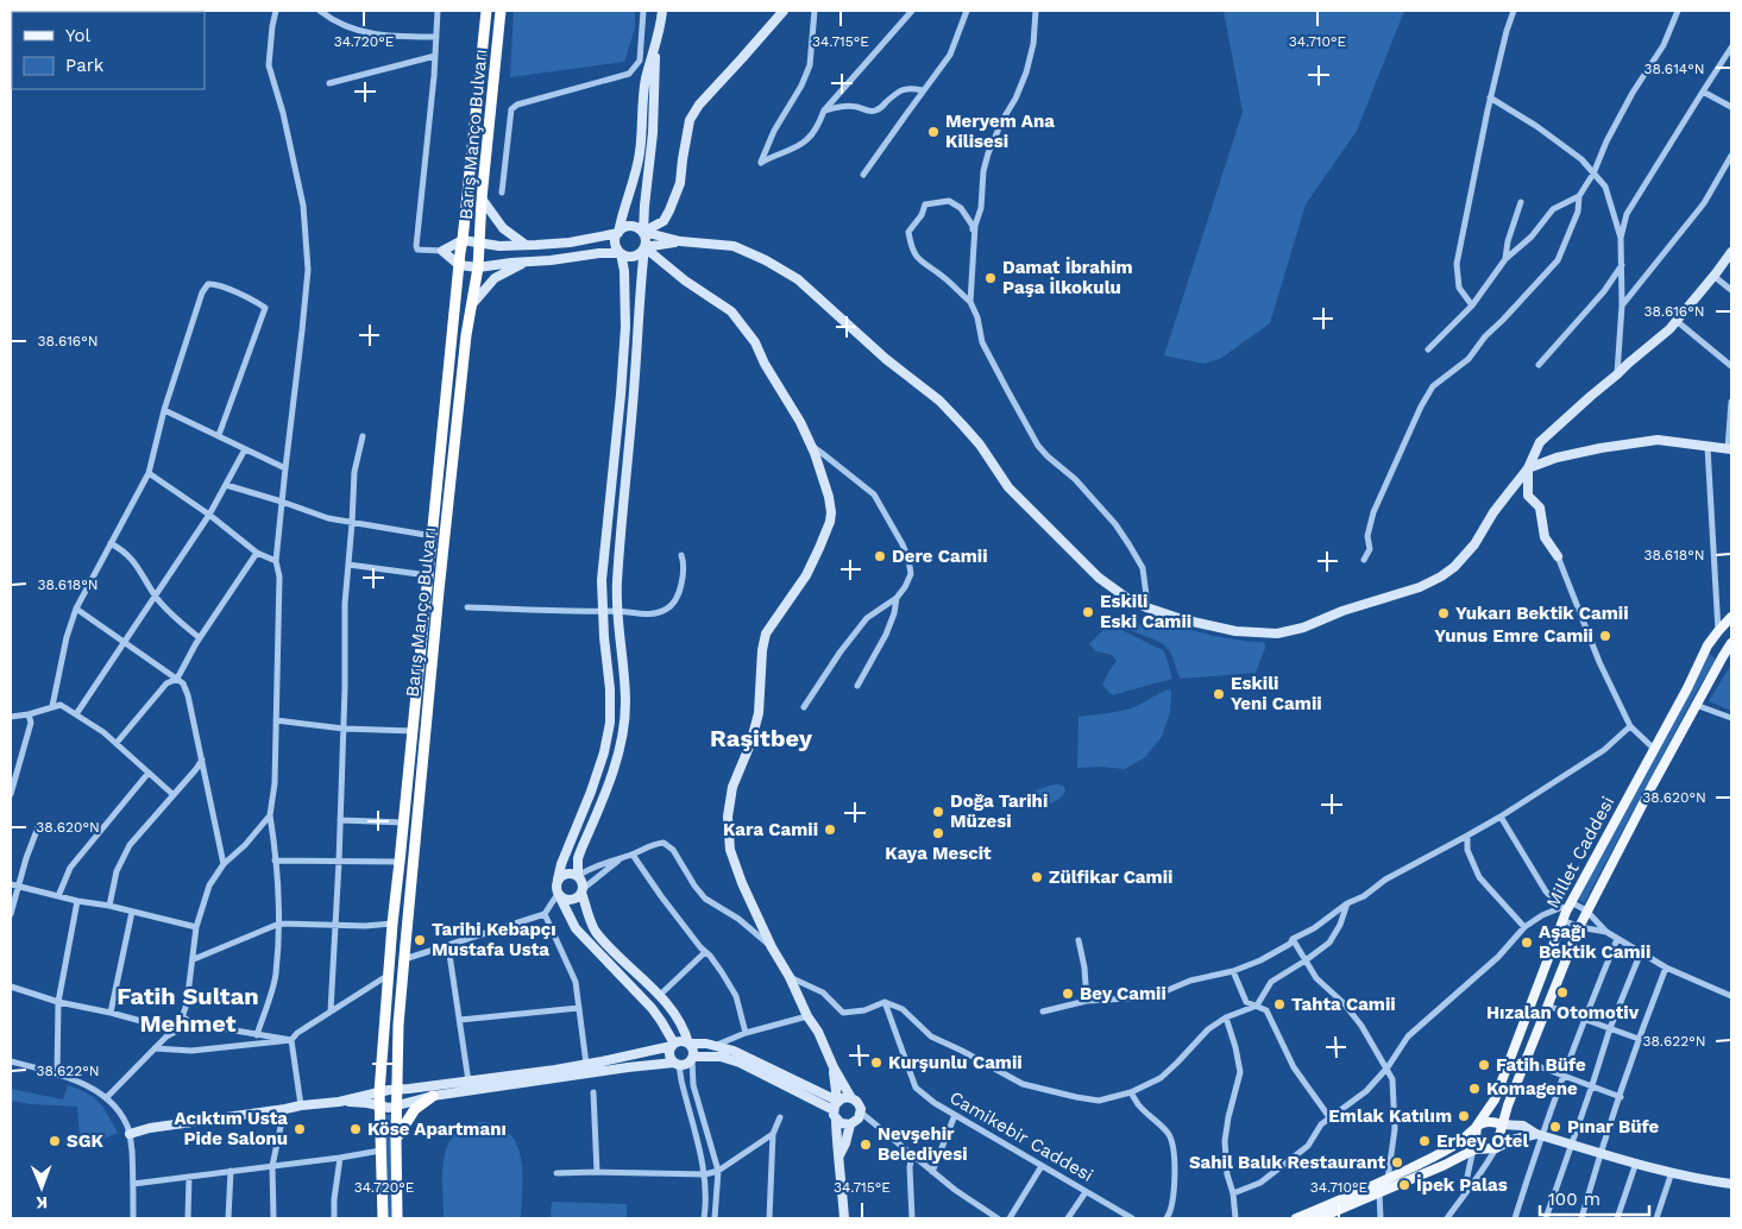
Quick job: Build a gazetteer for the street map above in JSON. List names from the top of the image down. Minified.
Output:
{"streets":{"highway":["Barış Manço Bulvarı"],"main road":["Millet Caddesi"],"street":["Camikebir Caddesi"]},"districts":["Raşitbey","Fatih Sultan Mehmet"],"places":["Meryem Ana Kilisesi","Damat İbrahim Paşa İlkokulu","Dere Camii","Eskili Eski Camii","Yukarı Bektik Camii","Yunus Emre Camii","Eskili Yeni Camii","Doğa Tarihi Müzesi","Kara Camii","Kaya Mescit","Zülfikar Camii","Tarihi Kebapçı Mustafa Usta","Aşağı Bektik Camii","Hızalan Otomotiv","Bey Camii","Tahta Camii","Kurşunlu Camii","Fatih Büfe","Komagene","Emlak Katılım","Pınar Büfe","Acıktım Usta Pide Salonu","Köse Apartmanı","SGK","Erbey Otel","Nevşehir Belediyesi","Sahil Balık Restaurant","İpek Palas"],"legend":["Yol","Park"],"scale_bar":"100 m","north":"bottom","coordinates":["34.720°E","34.715°E","34.710°E","38.614°N","38.616°N","38.618°N","38.620°N","38.622°N"]}
